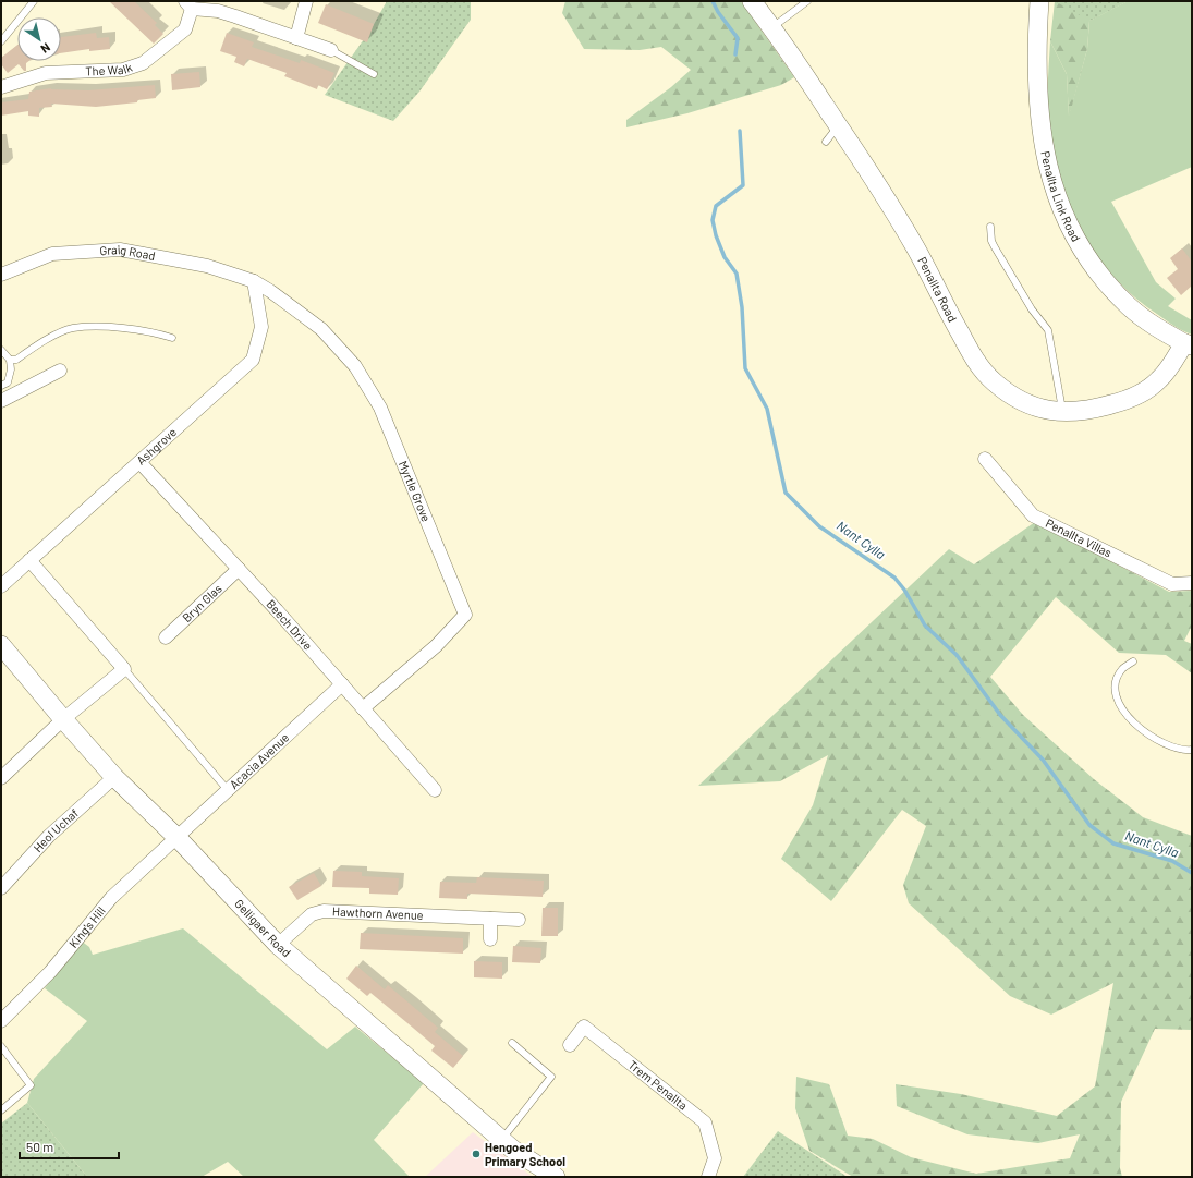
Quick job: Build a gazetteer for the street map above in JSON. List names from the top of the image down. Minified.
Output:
{"streets":{"street":["The Walk","Penallta Link Road","Graig Road","Penallta Road","Ashgrove","Myrtle Grove","Penallta Villas","Bryn Glas","Beech Drive","Acacia Avenue","Heol Uchaf","Hawthorn Avenue","King's Hill","Gelligaer Road","Trem Penallta"]},"crossings":[["Penallta Link Road","Penallta Road"],["Graig Road","Ashgrove"],["Graig Road","Myrtle Grove"],["Ashgrove","Myrtle Grove"],["Ashgrove","Beech Drive"],["Myrtle Grove","Beech Drive"],["Bryn Glas","Beech Drive"],["Beech Drive","Acacia Avenue"],["Acacia Avenue","King's Hill"],["Acacia Avenue","Gelligaer Road"],["Heol Uchaf","Gelligaer Road"],["Hawthorn Avenue","Gelligaer Road"],["King's Hill","Gelligaer Road"]],"water":["Nant Cylla"],"places":["Hengoed Primary School"],"scale_bar":"50 m","north":"bottom right"}
